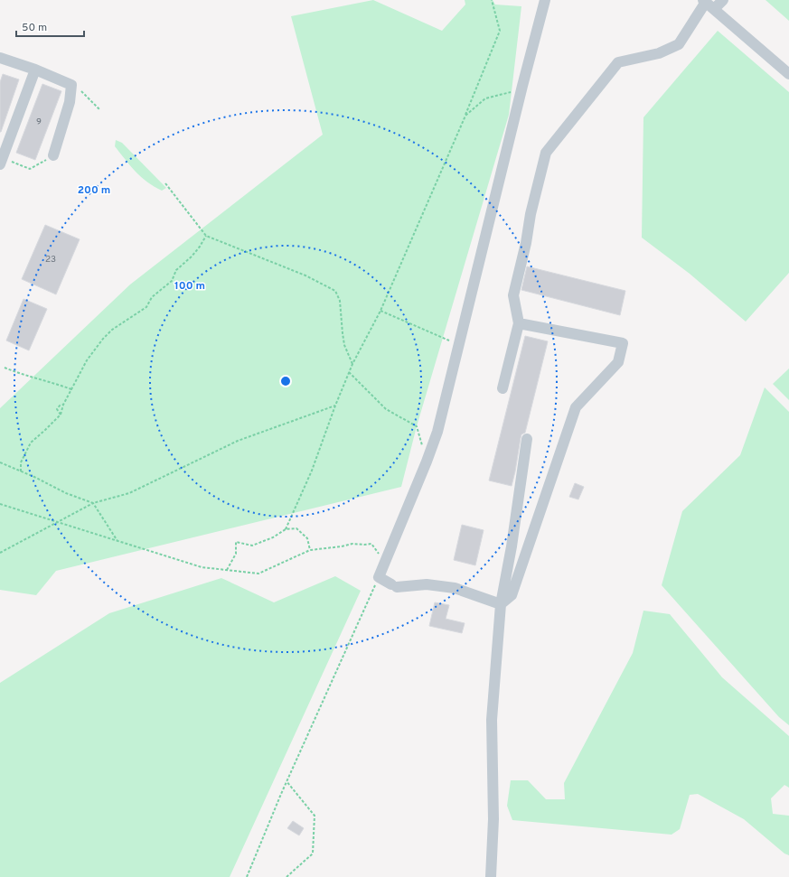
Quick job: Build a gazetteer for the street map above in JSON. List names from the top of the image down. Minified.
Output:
{"house_numbers":["9","23"],"scale_bar":"50 m","rings":["200 m","100 m"]}
